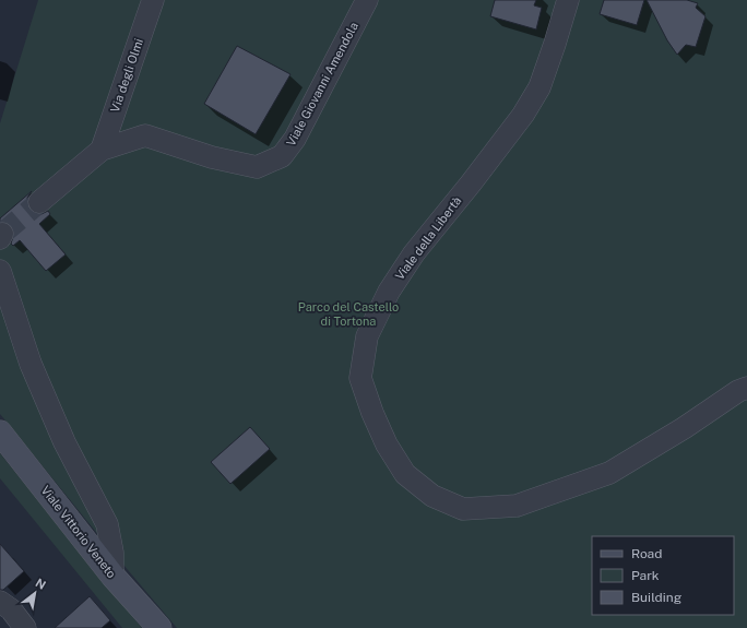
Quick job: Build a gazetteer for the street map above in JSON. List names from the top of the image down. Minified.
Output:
{"streets":{"street":["Via degli Olmi","Viale Giovanni Amendola","Viale della Libertà","Viale Vittorio Veneto"]},"crossings":[["Via degli Olmi","Viale Giovanni Amendola"]],"parks":["Parco del Castello di Tortona"],"legend":["Road","Park","Building"],"north":"top right"}
